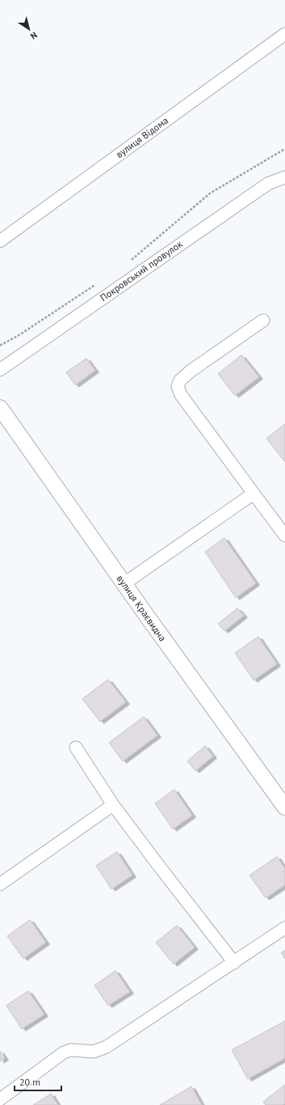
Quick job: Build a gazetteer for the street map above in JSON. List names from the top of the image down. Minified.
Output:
{"streets":{"street":["вулиця Відома","Покровський провулок","вулиця Краєвидна"]},"scale_bar":"20 m","north":"bottom right"}
